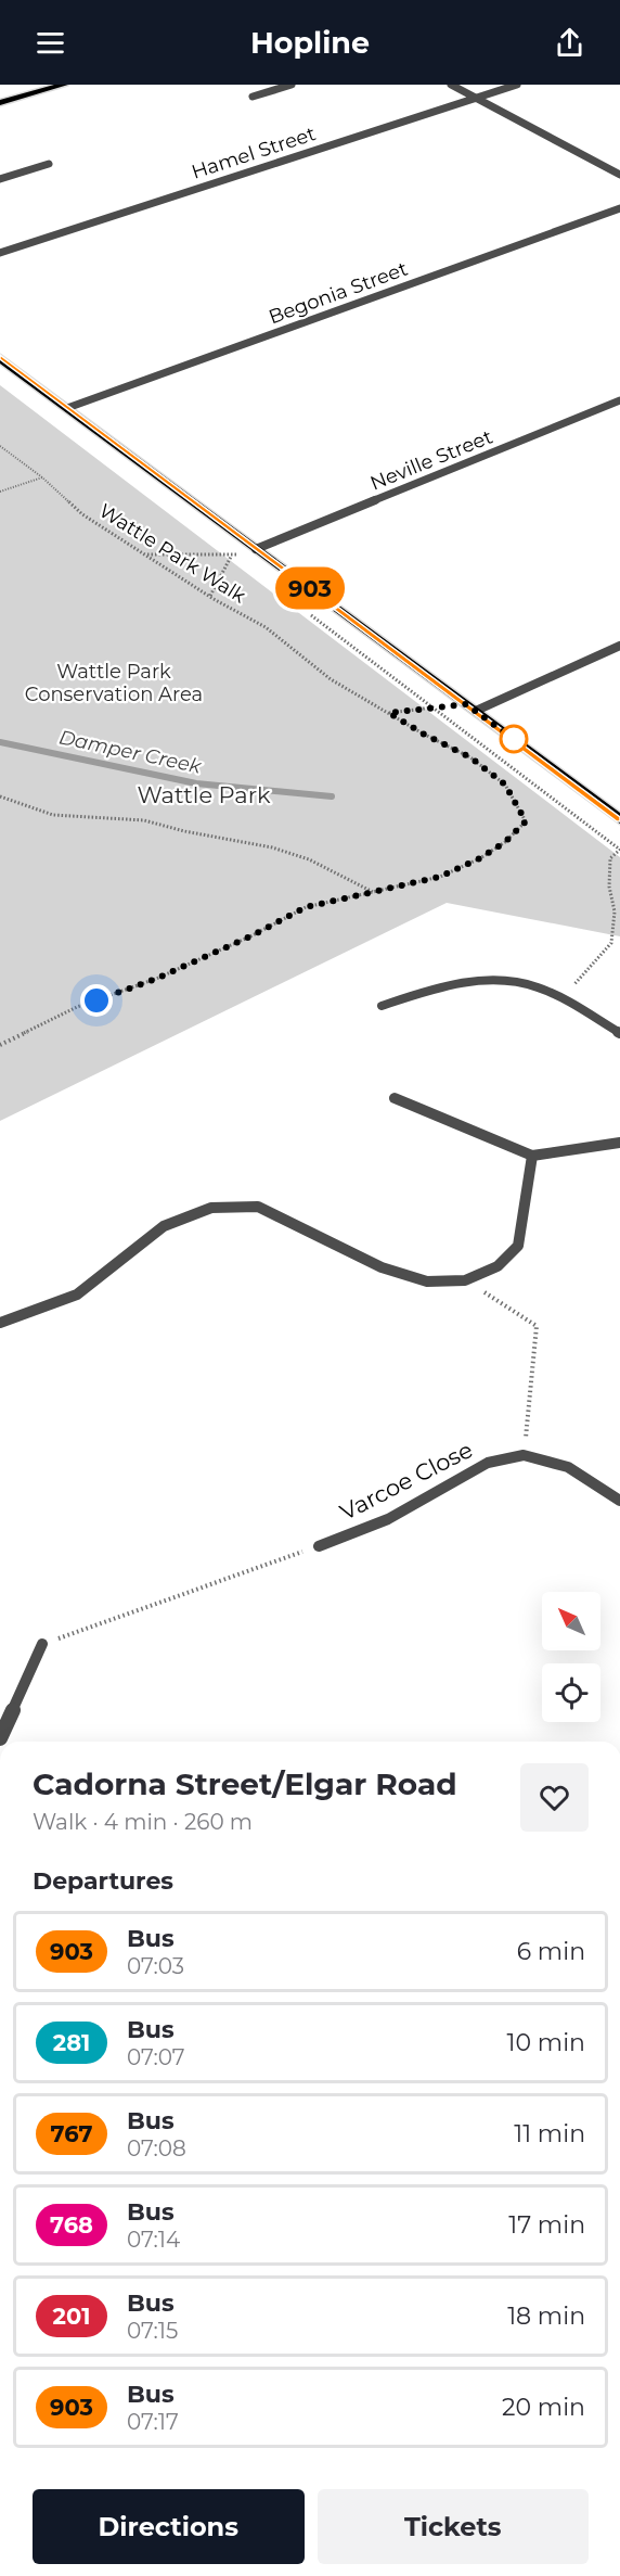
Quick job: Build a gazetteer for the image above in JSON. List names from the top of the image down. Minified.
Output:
{"streets":{"street":["Hamel Street","Begonia Street","Neville Street","Varcoe Close"],"path":["Wattle Park Walk"]},"water":["Damper Creek"],"parks":["Wattle Park Conservation Area","Wattle Park"],"lines":["bus line 903"],"north":"top left","page":{"header":"Hopline","on_map":"903","heading":[["Cadorna Street/Elgar Road","Walk · 4 min · 260 m"],"Departures"],"list":[{"mark":"903","name":"Bus","note":"07:03","value":"6 min"},{"mark":"281","name":"Bus","note":"07:07","value":"10 min"},{"mark":"767","name":"Bus","note":"07:08","value":"11 min"},{"mark":"768","name":"Bus","note":"07:14","value":"17 min"},{"mark":"201","name":"Bus","note":"07:15","value":"18 min"},{"mark":"903","name":"Bus","note":"07:17","value":"20 min"}],"buttons":["Directions","Tickets"]}}
